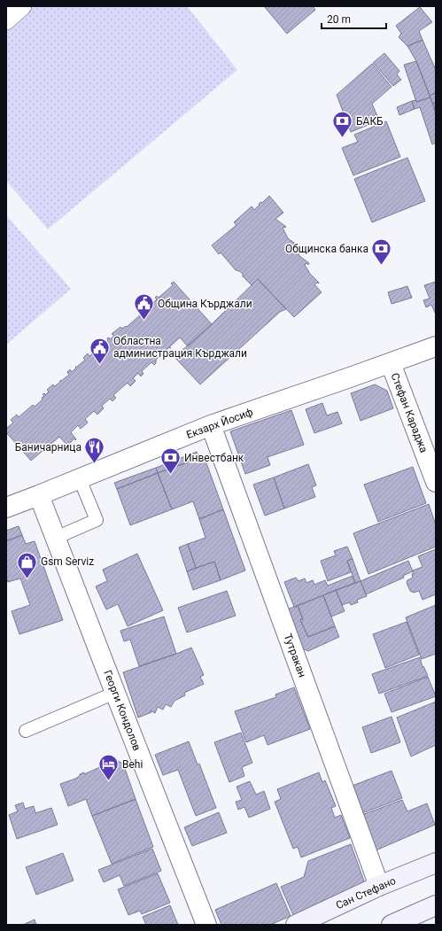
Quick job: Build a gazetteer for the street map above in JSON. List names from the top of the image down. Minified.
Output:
{"streets":{"main road":["Сан Стефано"],"street":["Стефан Караджа","Екзарх Йосиф","Тутракан","Георги Кондолов"]},"crossings":[["Стефан Караджа","Екзарх Йосиф"],["Екзарх Йосиф","Тутракан"],["Екзарх Йосиф","Георги Кондолов"],["Тутракан","Сан Стефано"]],"places":{"bank":["БАКБ","Общинска банка","Инвестбанк"],"public building":["Община Кърджали","Областна администрация Кърджали"],"restaurant":["Баничарница"],"shop":["Gsm Serviz"],"hotel":["Behi"]},"scale_bar":"20 m"}
